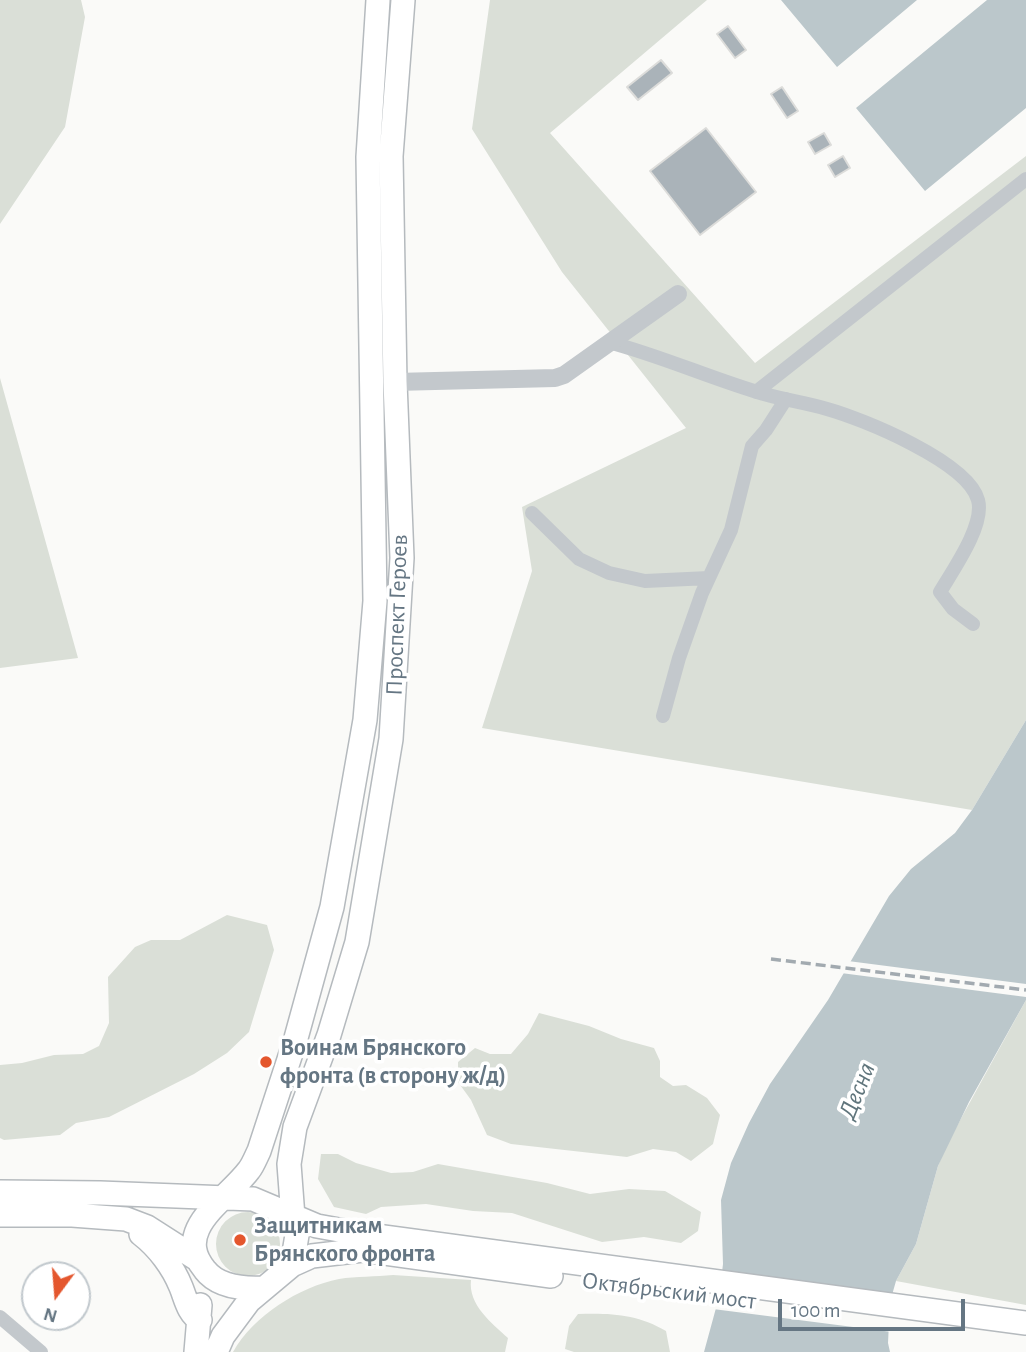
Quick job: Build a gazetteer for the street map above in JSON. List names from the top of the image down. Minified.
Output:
{"streets":{"main road":["Проспект Героев","Октябрьский мост"]},"water":["Десна"],"places":["Воинам Брянского фронта (в сторону ж/д)","Защитникам Брянского фронта"],"scale_bar":"100 m","north":"bottom"}
